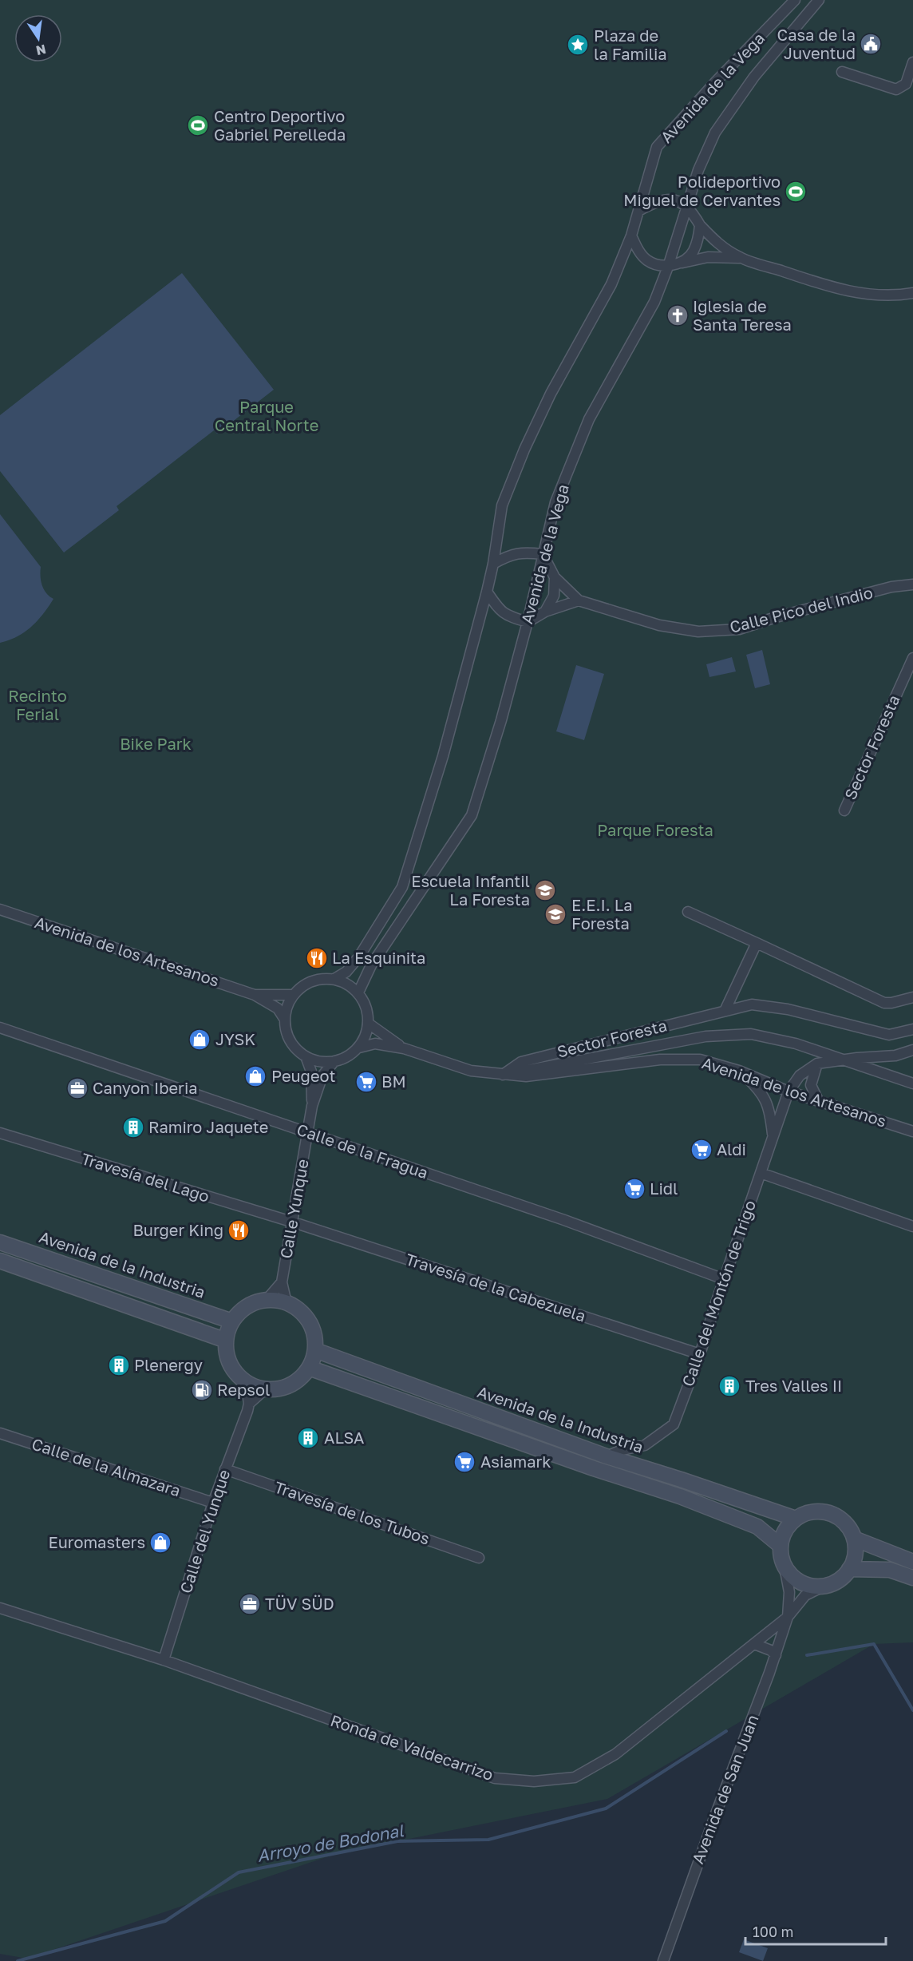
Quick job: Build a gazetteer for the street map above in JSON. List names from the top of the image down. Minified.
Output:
{"streets":{"street":["Avenida de la Vega","Calle Pico del Indio","Sector Foresta","Avenida de los Artesanos","Calle de la Fragua","Travesía del Lago","Calle Yunque","Avenida de la Industria","Travesía de la Cabezuela","Calle del Montón de Trigo","Calle de la Almazara","Travesía de los Tubos","Calle del Yunque","Ronda de Valdecarrizo","Avenida de San Juan"]},"crossings":[["Avenida de la Vega","Calle Pico del Indio"],["Avenida de la Vega","Avenida de los Artesanos"],["Avenida de la Vega","Calle Yunque"],["Sector Foresta","Avenida de los Artesanos"],["Avenida de los Artesanos","Calle Yunque"],["Avenida de los Artesanos","Calle del Montón de Trigo"],["Calle de la Fragua","Calle Yunque"],["Calle de la Fragua","Calle del Montón de Trigo"],["Travesía del Lago","Calle Yunque"],["Travesía del Lago","Travesía de la Cabezuela"],["Calle Yunque","Avenida de la Industria"],["Calle Yunque","Travesía de la Cabezuela"],["Calle Yunque","Calle del Yunque"],["Avenida de la Industria","Calle del Montón de Trigo"],["Avenida de la Industria","Calle del Yunque"],["Avenida de la Industria","Ronda de Valdecarrizo"],["Travesía de la Cabezuela","Calle del Montón de Trigo"],["Calle de la Almazara","Calle del Yunque"],["Travesía de los Tubos","Calle del Yunque"],["Calle del Yunque","Ronda de Valdecarrizo"],["Ronda de Valdecarrizo","Avenida de San Juan"]],"water":["Arroyo de Bodonal"],"parks":["Parque Central Norte","Recinto Ferial","Bike Park","Parque Foresta"],"places":{"public building":["Casa de la Juventud"],"place":["Plaza de la Familia"],"sports":["Centro Deportivo Gabriel Perelleda","Polideportivo Miguel de Cervantes"],"church":["Iglesia de Santa Teresa"],"school or university":["Escuela Infantil La Foresta","E.E.I. La Foresta"],"restaurant":["La Esquinita","Burger King"],"shop":["JYSK","Peugeot","Euromasters"],"supermarket":["BM","Aldi","Lidl","Asiamark"],"office":["Canyon Iberia","TÜV SÜD"],"building":["Ramiro Jaquete","Plenergy","Tres Valles II","ALSA"],"fuel station":["Repsol"]},"scale_bar":"100 m","north":"bottom"}
